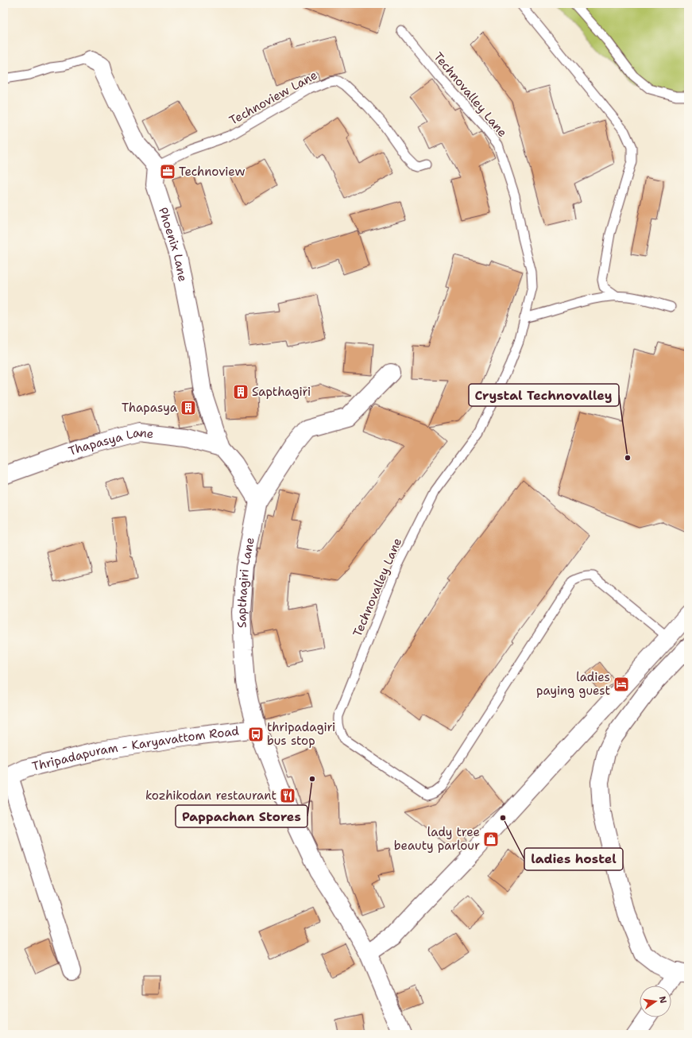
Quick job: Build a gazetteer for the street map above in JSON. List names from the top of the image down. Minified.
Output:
{"streets":{"street":["Phoenix Lane","Thapasya Lane","Sapthagiri Lane","Thripadapuram - Karyavattom Road"],"lane":["Technovalley Lane","Technoview Lane"]},"crossings":[["Technoview Lane","Phoenix Lane"],["Phoenix Lane","Thapasya Lane"],["Sapthagiri Lane","Thripadapuram - Karyavattom Road"]],"places":{"office":["Technoview"],"building":["Sapthagiri","Thapasya"],"other":["Crystal Technovalley","Pappachan Stores","ladies hostel"],"hotel":["ladies paying guest"],"bus stop":["thripadagiri bus stop"],"restaurant":["kozhikodan restaurant"],"shop":["lady tree beauty parlour"]},"north":"right"}
